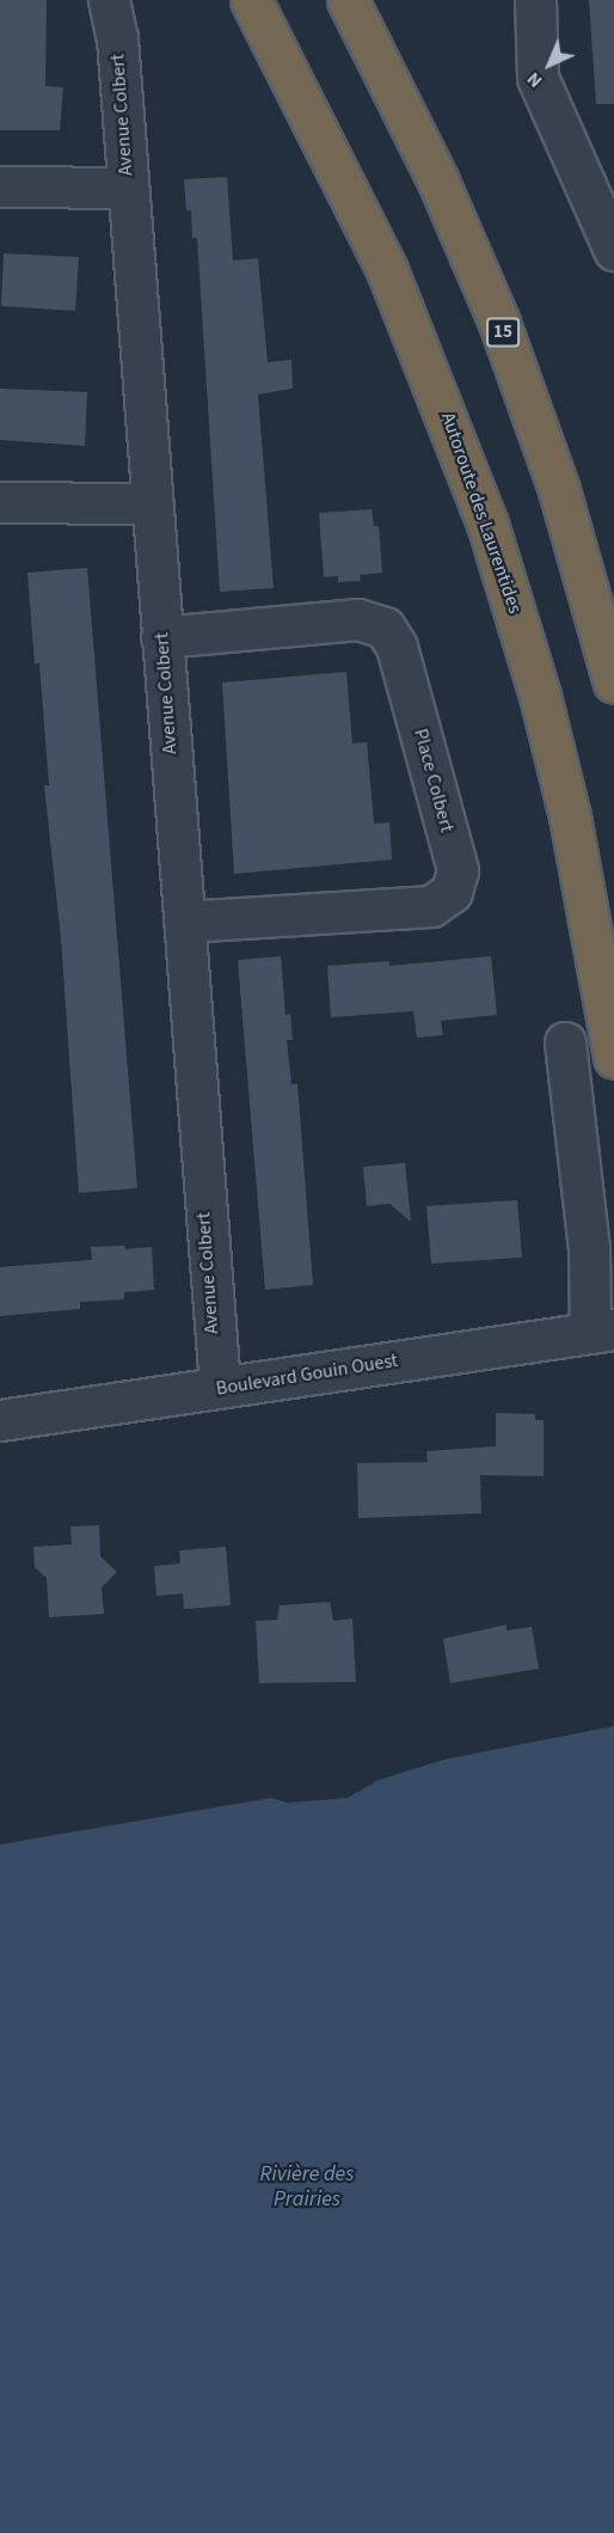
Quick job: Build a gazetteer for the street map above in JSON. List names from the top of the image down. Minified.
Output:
{"streets":{"highway":["15","Autoroute des Laurentides"],"street":["Avenue Colbert","Place Colbert","Boulevard Gouin Ouest"]},"crossings":[["Avenue Colbert","Place Colbert"],["Avenue Colbert","Boulevard Gouin Ouest"]],"water":["Rivière des Prairies"],"north":"bottom left"}
